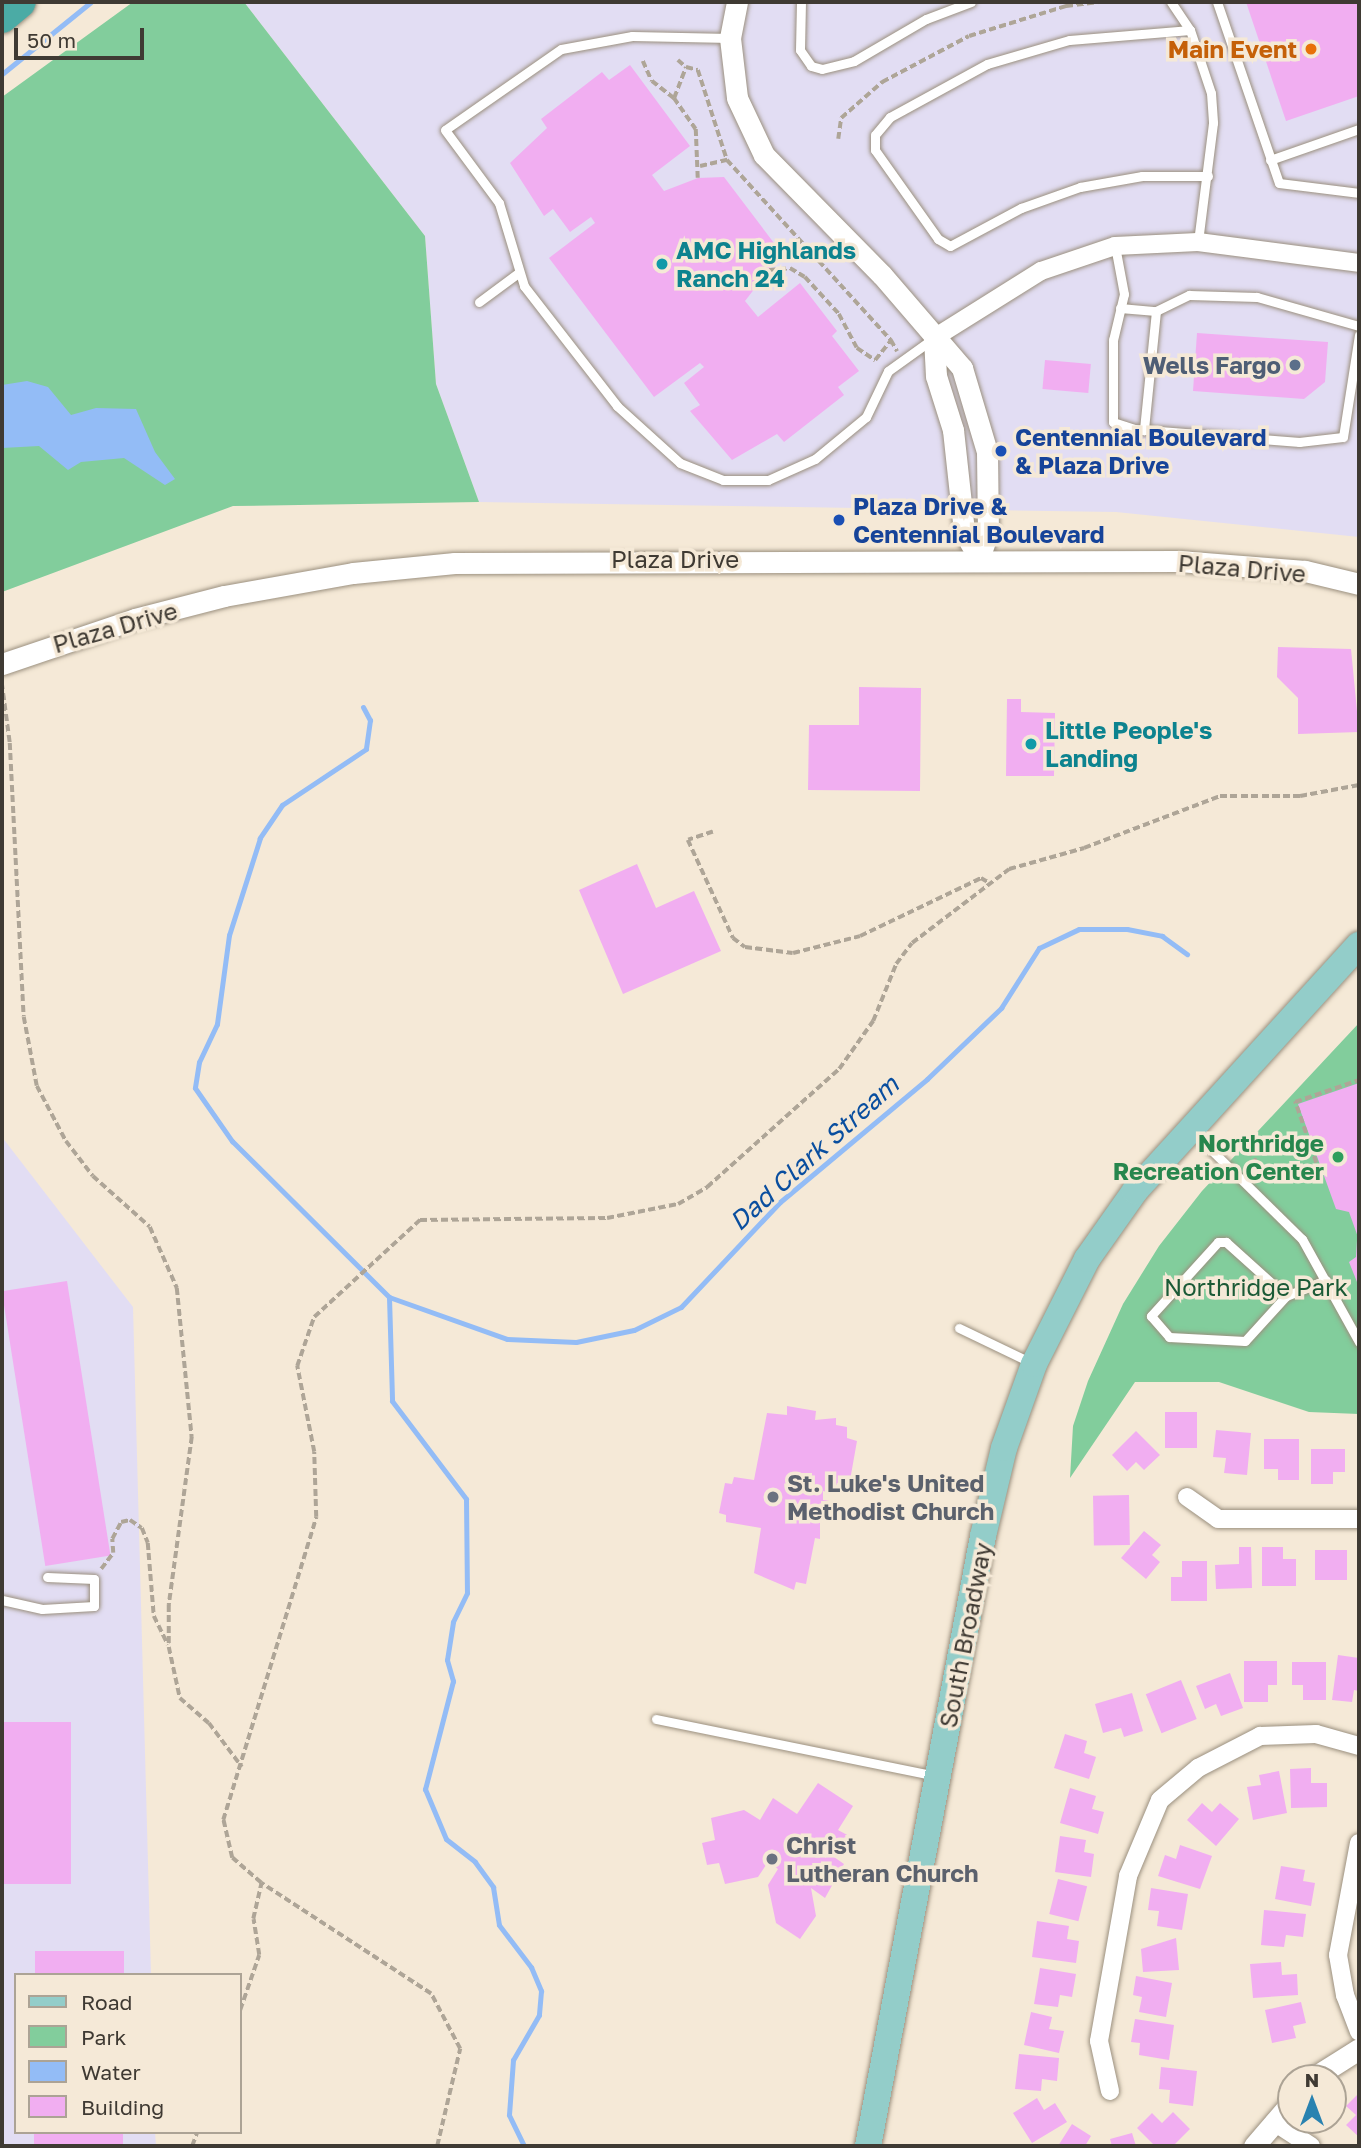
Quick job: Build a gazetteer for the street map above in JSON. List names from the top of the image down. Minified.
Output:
{"streets":{"main road":["South Broadway"],"street":["Plaza Drive"]},"water":["Dad Clark Stream"],"parks":["Northridge Park"],"places":["Main Event","AMC Highlands Ranch 24","Wells Fargo","Centennial Boulevard & Plaza Drive","Plaza Drive & Centennial Boulevard","Little People's Landing","Northridge Recreation Center","St. Luke's United Methodist Church","Christ Lutheran Church"],"legend":["Road","Park","Water","Building"],"scale_bar":"50 m","north":"top"}
